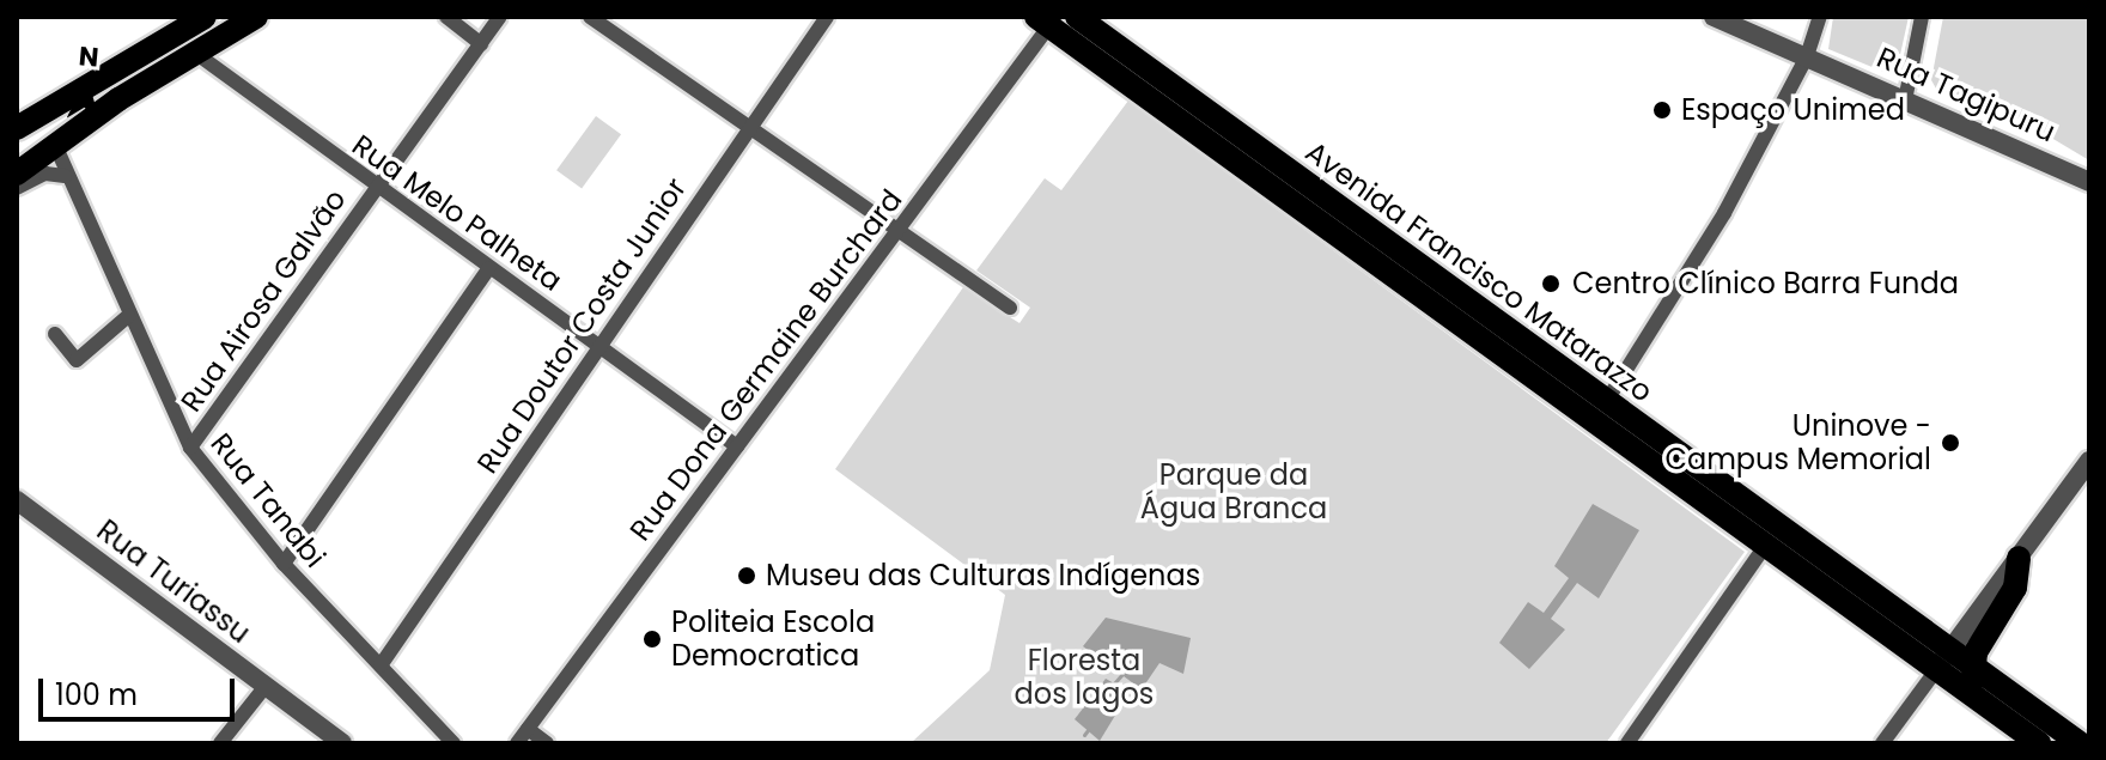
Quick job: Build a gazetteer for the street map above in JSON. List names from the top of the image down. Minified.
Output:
{"streets":{"main road":["Avenida Francisco Matarazzo"],"street":["Rua Tagipuru","Rua Melo Palheta","Rua Airosa Galvão","Rua Doutor Costa Junior","Rua Dona Germaine Burchard","Rua Tanabi","Rua Turiassu"]},"crossings":[["Rua Melo Palheta","Rua Airosa Galvão"],["Rua Melo Palheta","Rua Doutor Costa Junior"],["Rua Melo Palheta","Rua Dona Germaine Burchard"],["Avenida Francisco Matarazzo","Rua Dona Germaine Burchard"],["Rua Airosa Galvão","Rua Tanabi"],["Rua Doutor Costa Junior","Rua Tanabi"]],"parks":["Parque da Água Branca","Floresta dos lagos"],"places":["Espaço Unimed","Centro Clínico Barra Funda","Uninove - Campus Memorial","Museu das Culturas Indígenas","Politeia Escola Democratica"],"scale_bar":"100 m","north":"top"}
